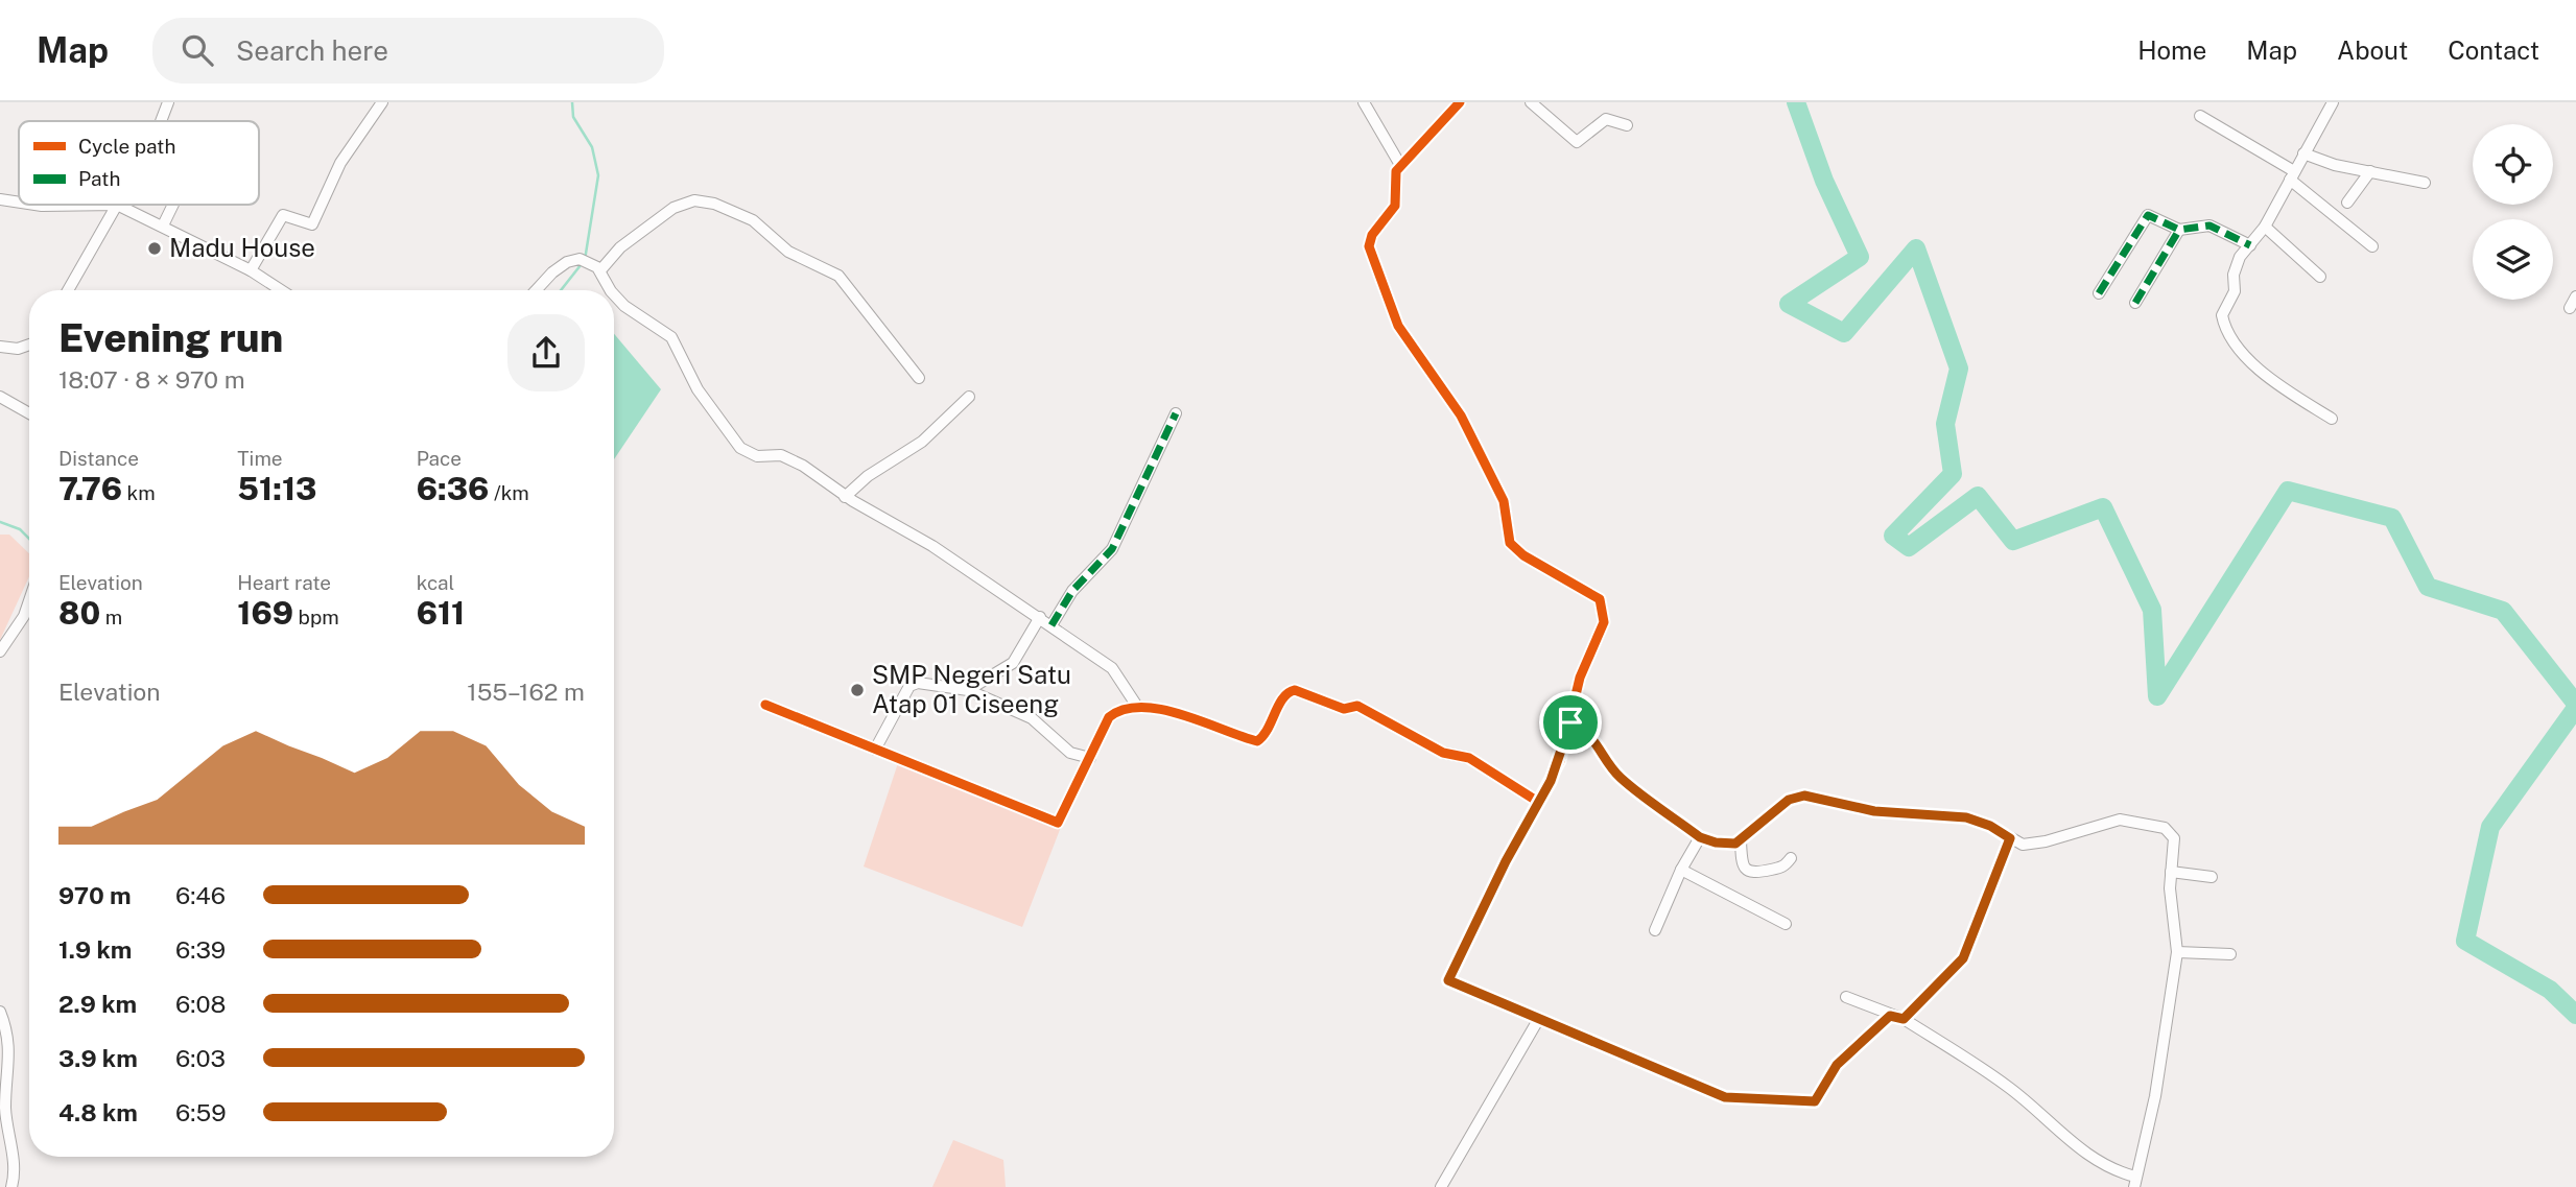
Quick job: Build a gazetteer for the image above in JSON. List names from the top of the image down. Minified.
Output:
{"places":["Madu House","SMP Negeri Satu Atap 01 Ciseeng"],"legend":["Cycle path","Path"],"page":{"header":"Map","search":"Search here","nav":["Home","Map","About","Contact"],"heading":["Evening run","18:07 · 8 × 970 m"],"stats":[["Distance","7.76 km"],["Time","51:13"],["Pace","6:36 /km"],["Elevation","80 m"],["Heart rate","169 bpm"],["kcal","611"]],"chart":["Elevation","155–162 m"],"list":[{"name":"970 m","note":"6:46"},{"name":"1.9 km","note":"6:39"},{"name":"2.9 km","note":"6:08"},{"name":"3.9 km","note":"6:03"},{"name":"4.8 km","note":"6:59"}]}}
